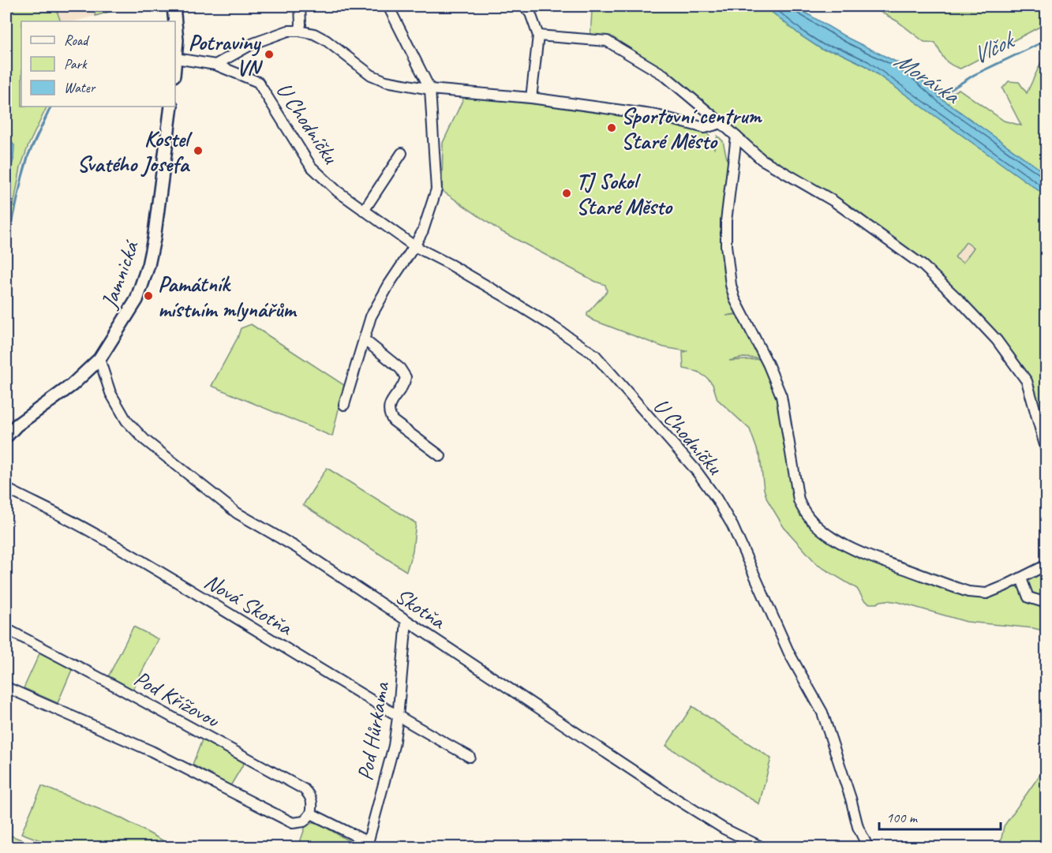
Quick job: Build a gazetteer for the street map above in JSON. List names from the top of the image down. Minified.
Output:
{"streets":{"main road":["Jamnická"],"street":["U Chodníčku","Nová Skotňa","Skotňa","Pod Křížovou","Pod Hůrkama"]},"crossings":[["Jamnická","Skotňa"],["Nová Skotňa","Pod Hůrkama"],["Skotňa","Pod Hůrkama"]],"water":["Vlčok","Morávka"],"places":["Potraviny VN","Sportovní centrum Staré Město","Kostel Svatého Josefa","TJ Sokol Staré Město","Památník místním mlynářům"],"legend":["Road","Park","Water"],"scale_bar":"100 m"}
